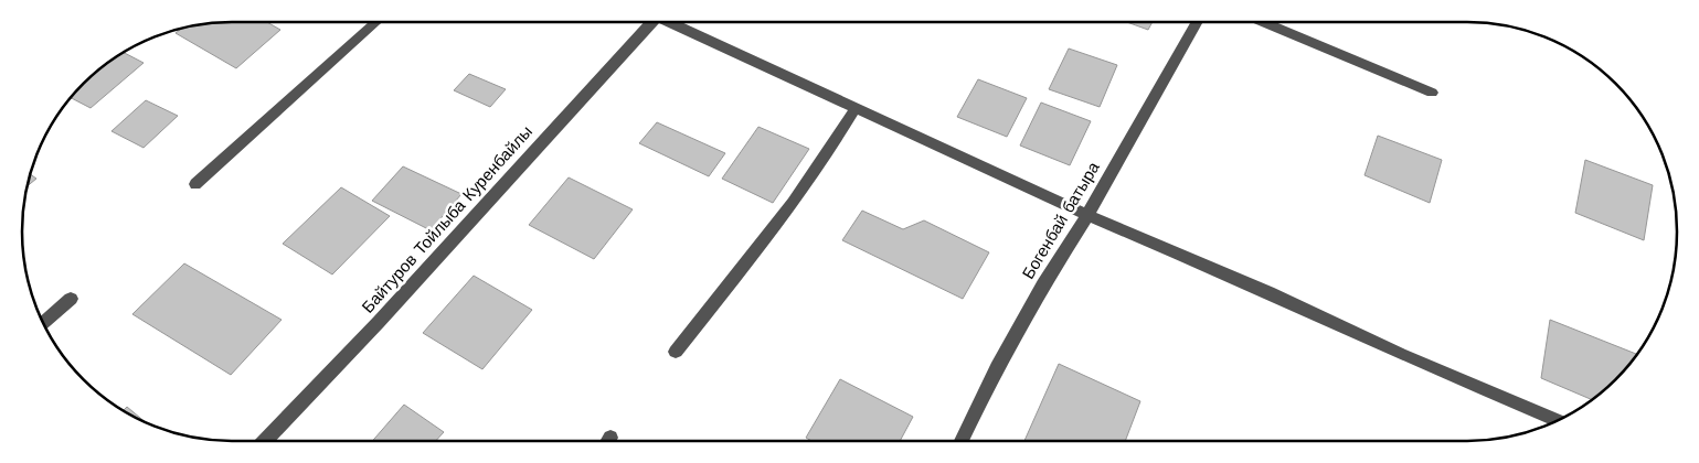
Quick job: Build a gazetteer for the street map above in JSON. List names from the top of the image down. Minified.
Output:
{"streets":{"street":["Байтуров Тойлыба Куренбайлы","Богенбай батыра"]}}
